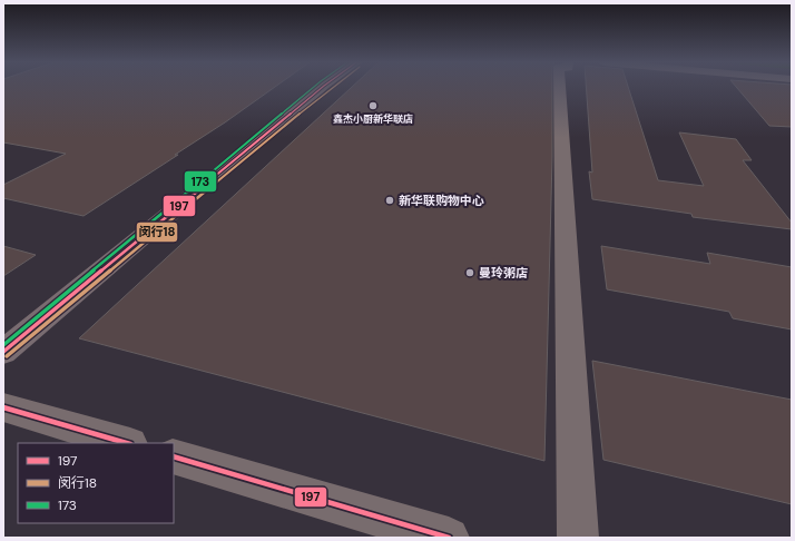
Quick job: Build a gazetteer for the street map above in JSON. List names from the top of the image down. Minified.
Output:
{"places":["鑫杰小厨新华联店","新华联购物中心","曼玲粥店"],"lines":["transit line 197","transit line 闵行18","transit line 173"],"legend":["197","闵行18","173"]}
